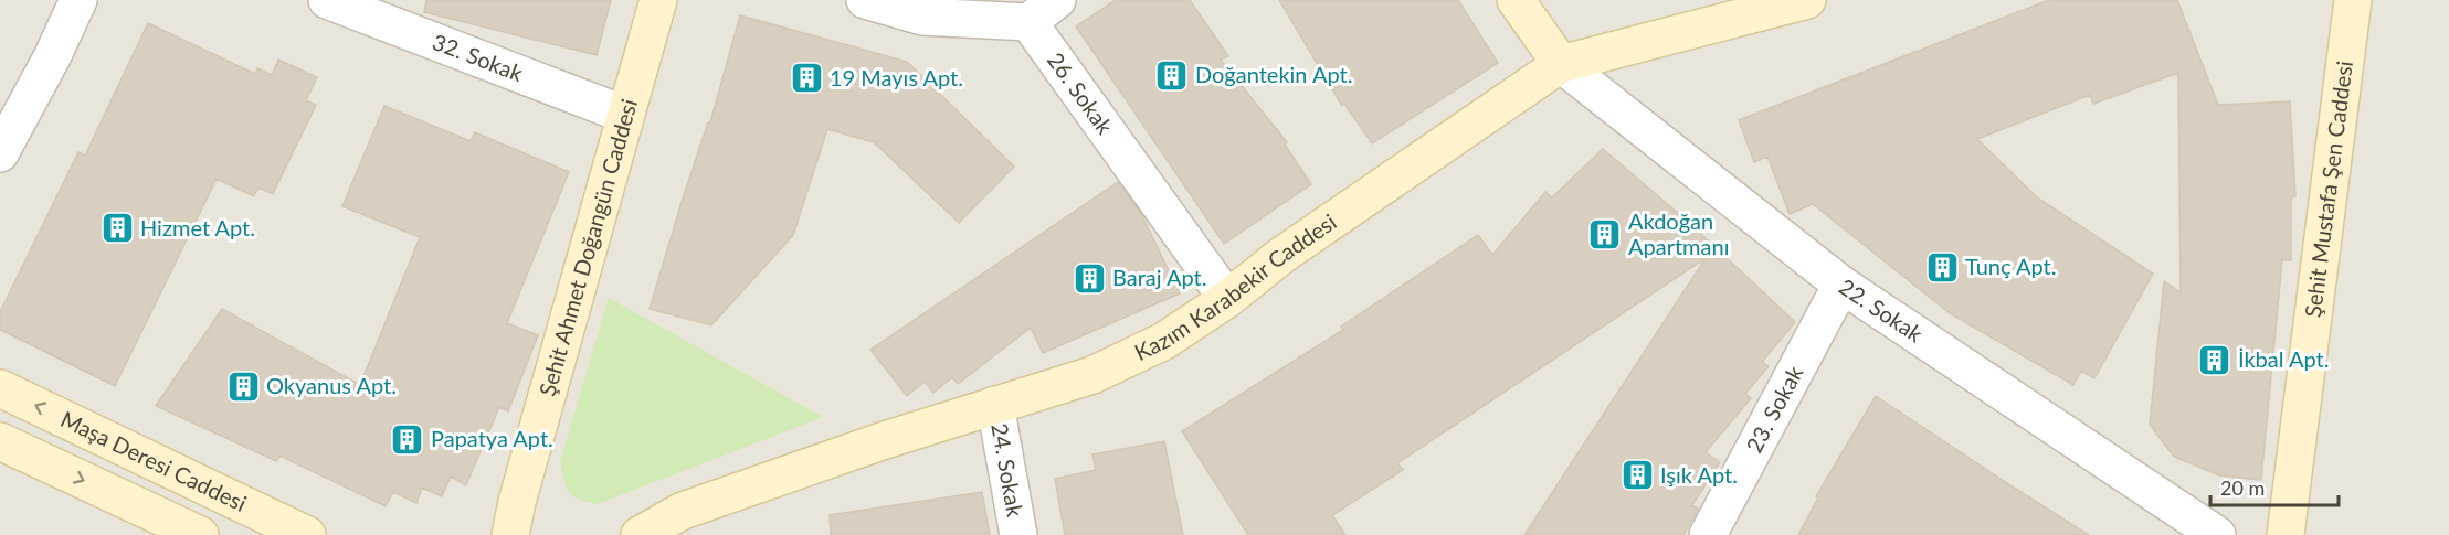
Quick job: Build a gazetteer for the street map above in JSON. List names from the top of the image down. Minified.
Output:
{"streets":{"street":["32. Sokak","26. Sokak","Şehit Mustafa Şen Caddesi","Şehit Ahmet Doğangün Caddesi","Kazım Karabekir Caddesi","22. Sokak","23. Sokak","Maşa Deresi Caddesi","24. Sokak"]},"crossings":[["32. Sokak","Şehit Ahmet Doğangün Caddesi"],["26. Sokak","Kazım Karabekir Caddesi"],["Kazım Karabekir Caddesi","22. Sokak"],["Kazım Karabekir Caddesi","24. Sokak"],["22. Sokak","23. Sokak"]],"places":{"building":["Doğantekin Apt.","19 Mayıs Apt.","Hizmet Apt.","Akdoğan Apartmanı","Tunç Apt.","Baraj Apt.","İkbal Apt.","Okyanus Apt.","Papatya Apt.","Işık Apt."]},"scale_bar":"20 m"}
